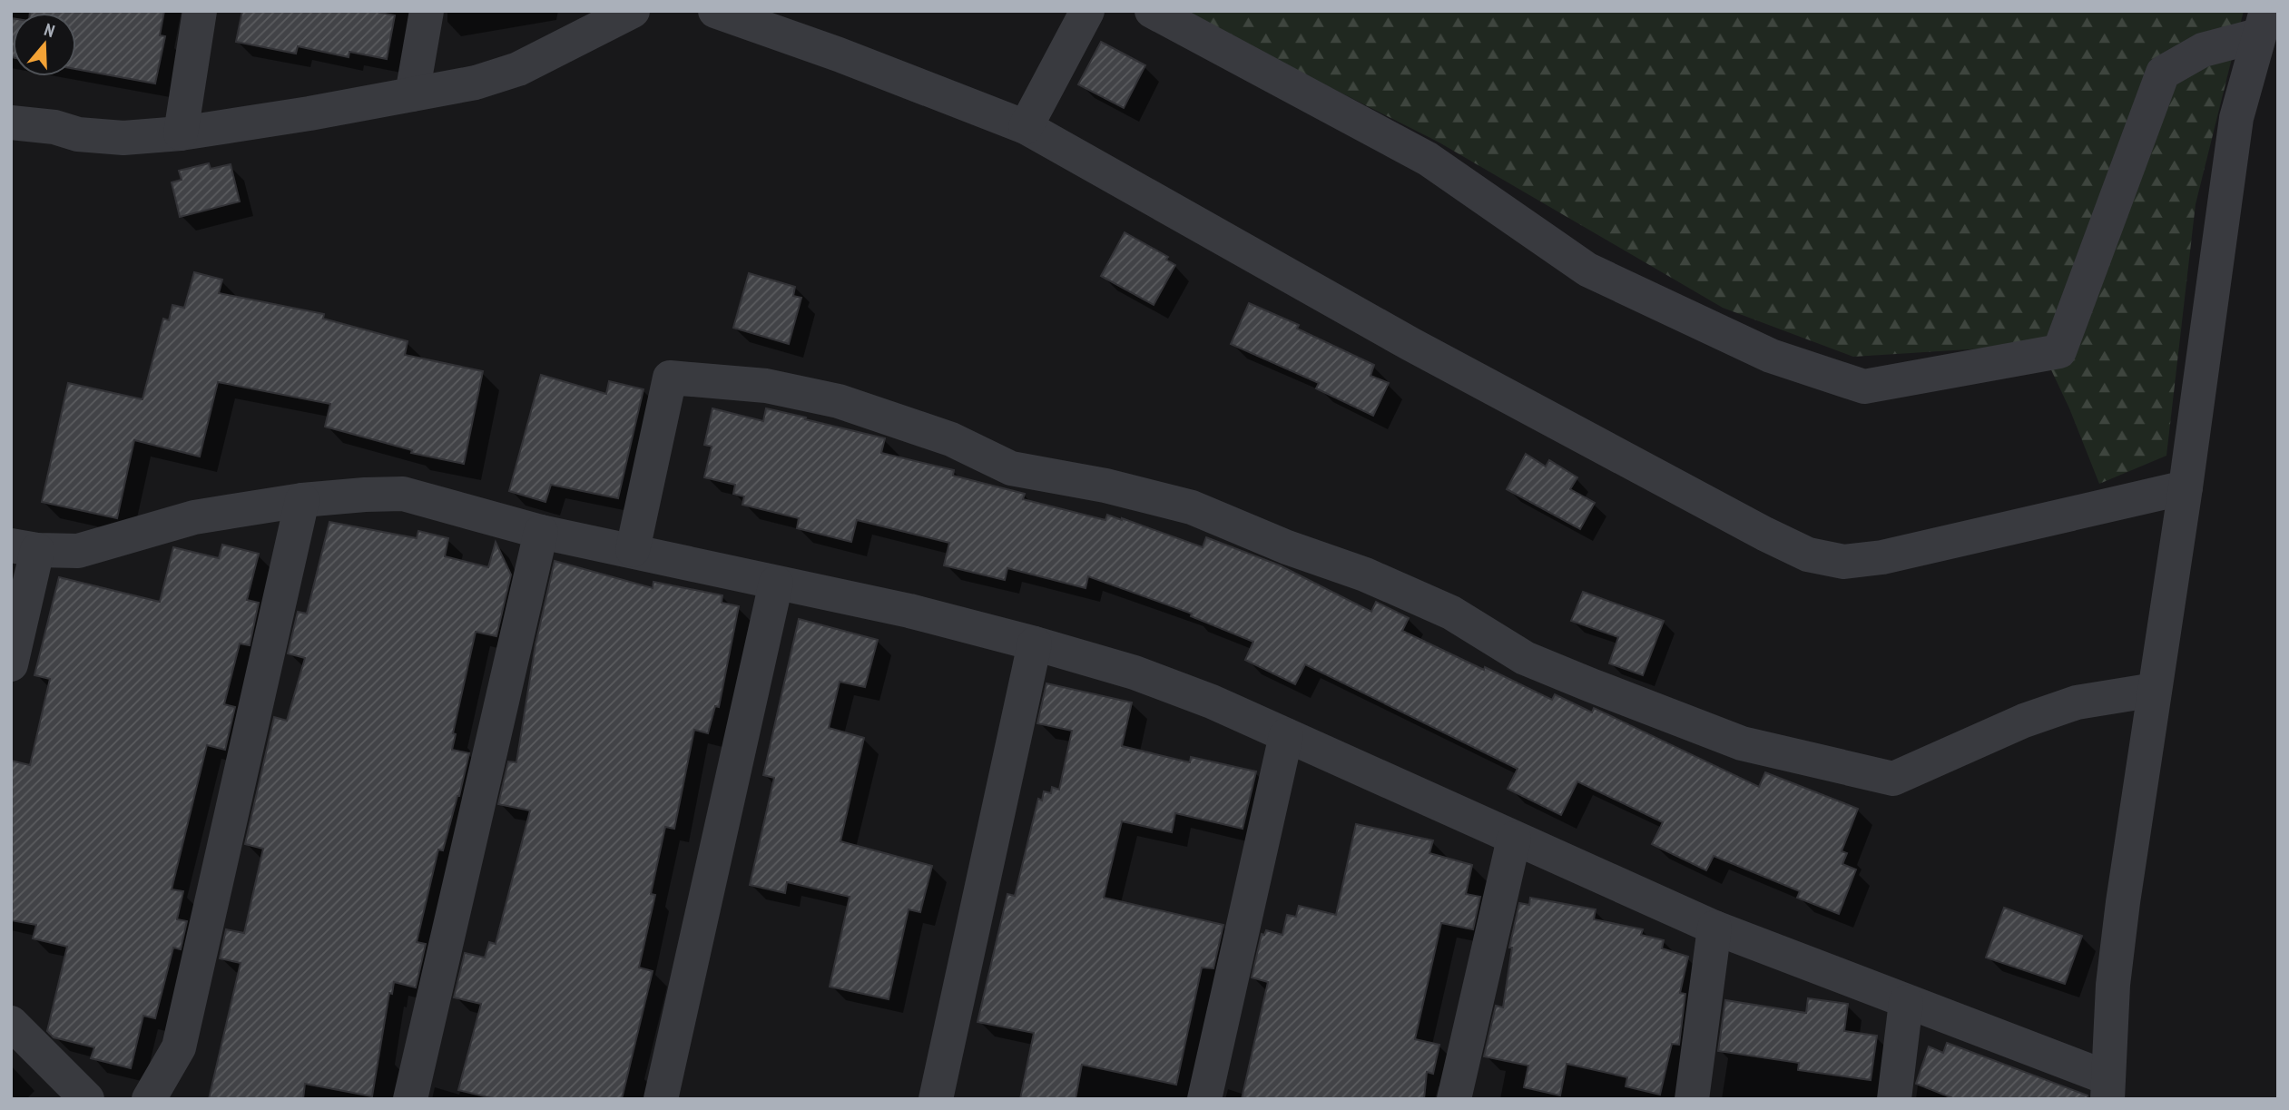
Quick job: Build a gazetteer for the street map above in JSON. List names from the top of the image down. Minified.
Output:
{"north":"top"}
